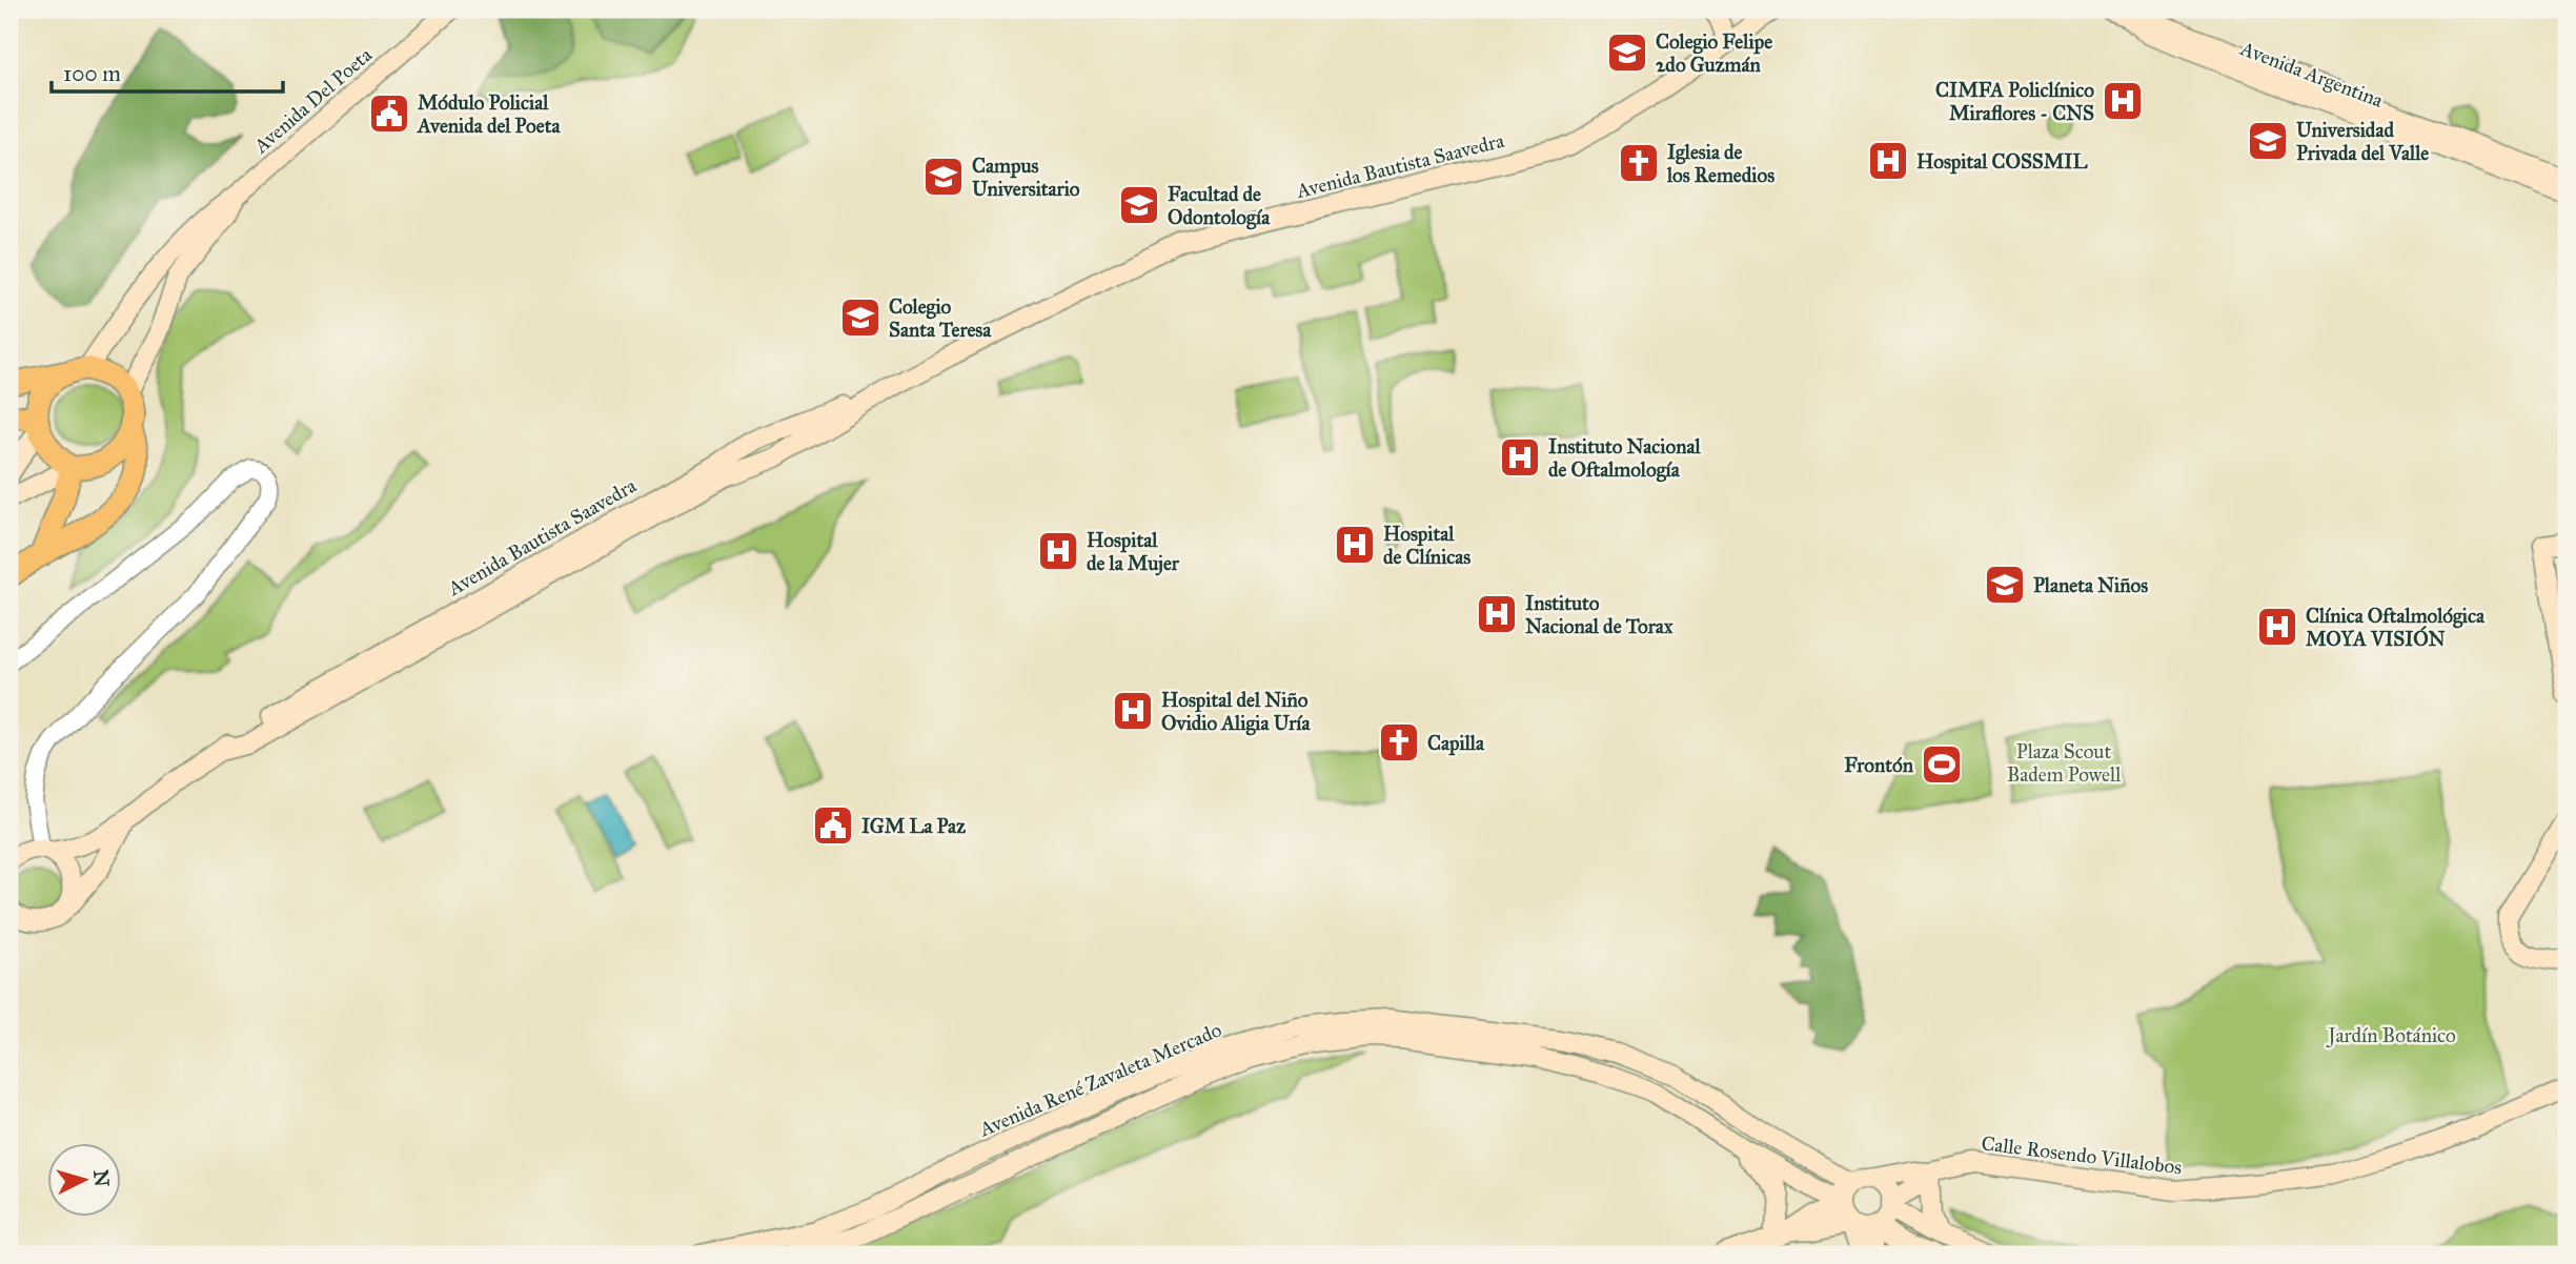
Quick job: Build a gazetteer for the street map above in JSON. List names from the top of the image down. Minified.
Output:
{"streets":{"main road":["Avenida Argentina","Avenida Del Poeta","Avenida Bautista Saavedra","Avenida René Zavaleta Mercado","Calle Rosendo Villalobos"]},"crossings":[["Avenida René Zavaleta Mercado","Calle Rosendo Villalobos"]],"parks":["Plaza Scout Badem Powell","Jardín Botánico"],"places":{"school or university":["Colegio Felipe 2do Guzmán","Universidad Privada del Valle","Campus Universitario","Facultad de Odontología","Colegio Santa Teresa","Planeta Niños"],"hospital":["CIMFA Policlínico Miraflores - CNS","Hospital COSSMIL","Instituto Nacional de Oftalmología","Hospital de Clínicas","Hospital de la Mujer","Instituto Nacional de Torax","Clínica Oftalmológica MOYA VISIÓN","Hospital del Niño Ovidio Aligia Uría"],"public building":["Módulo Policial Avenida del Poeta","IGM La Paz"],"church":["Iglesia de los Remedios","Capilla"],"sports":["Frontón"]},"scale_bar":"100 m","north":"right"}
